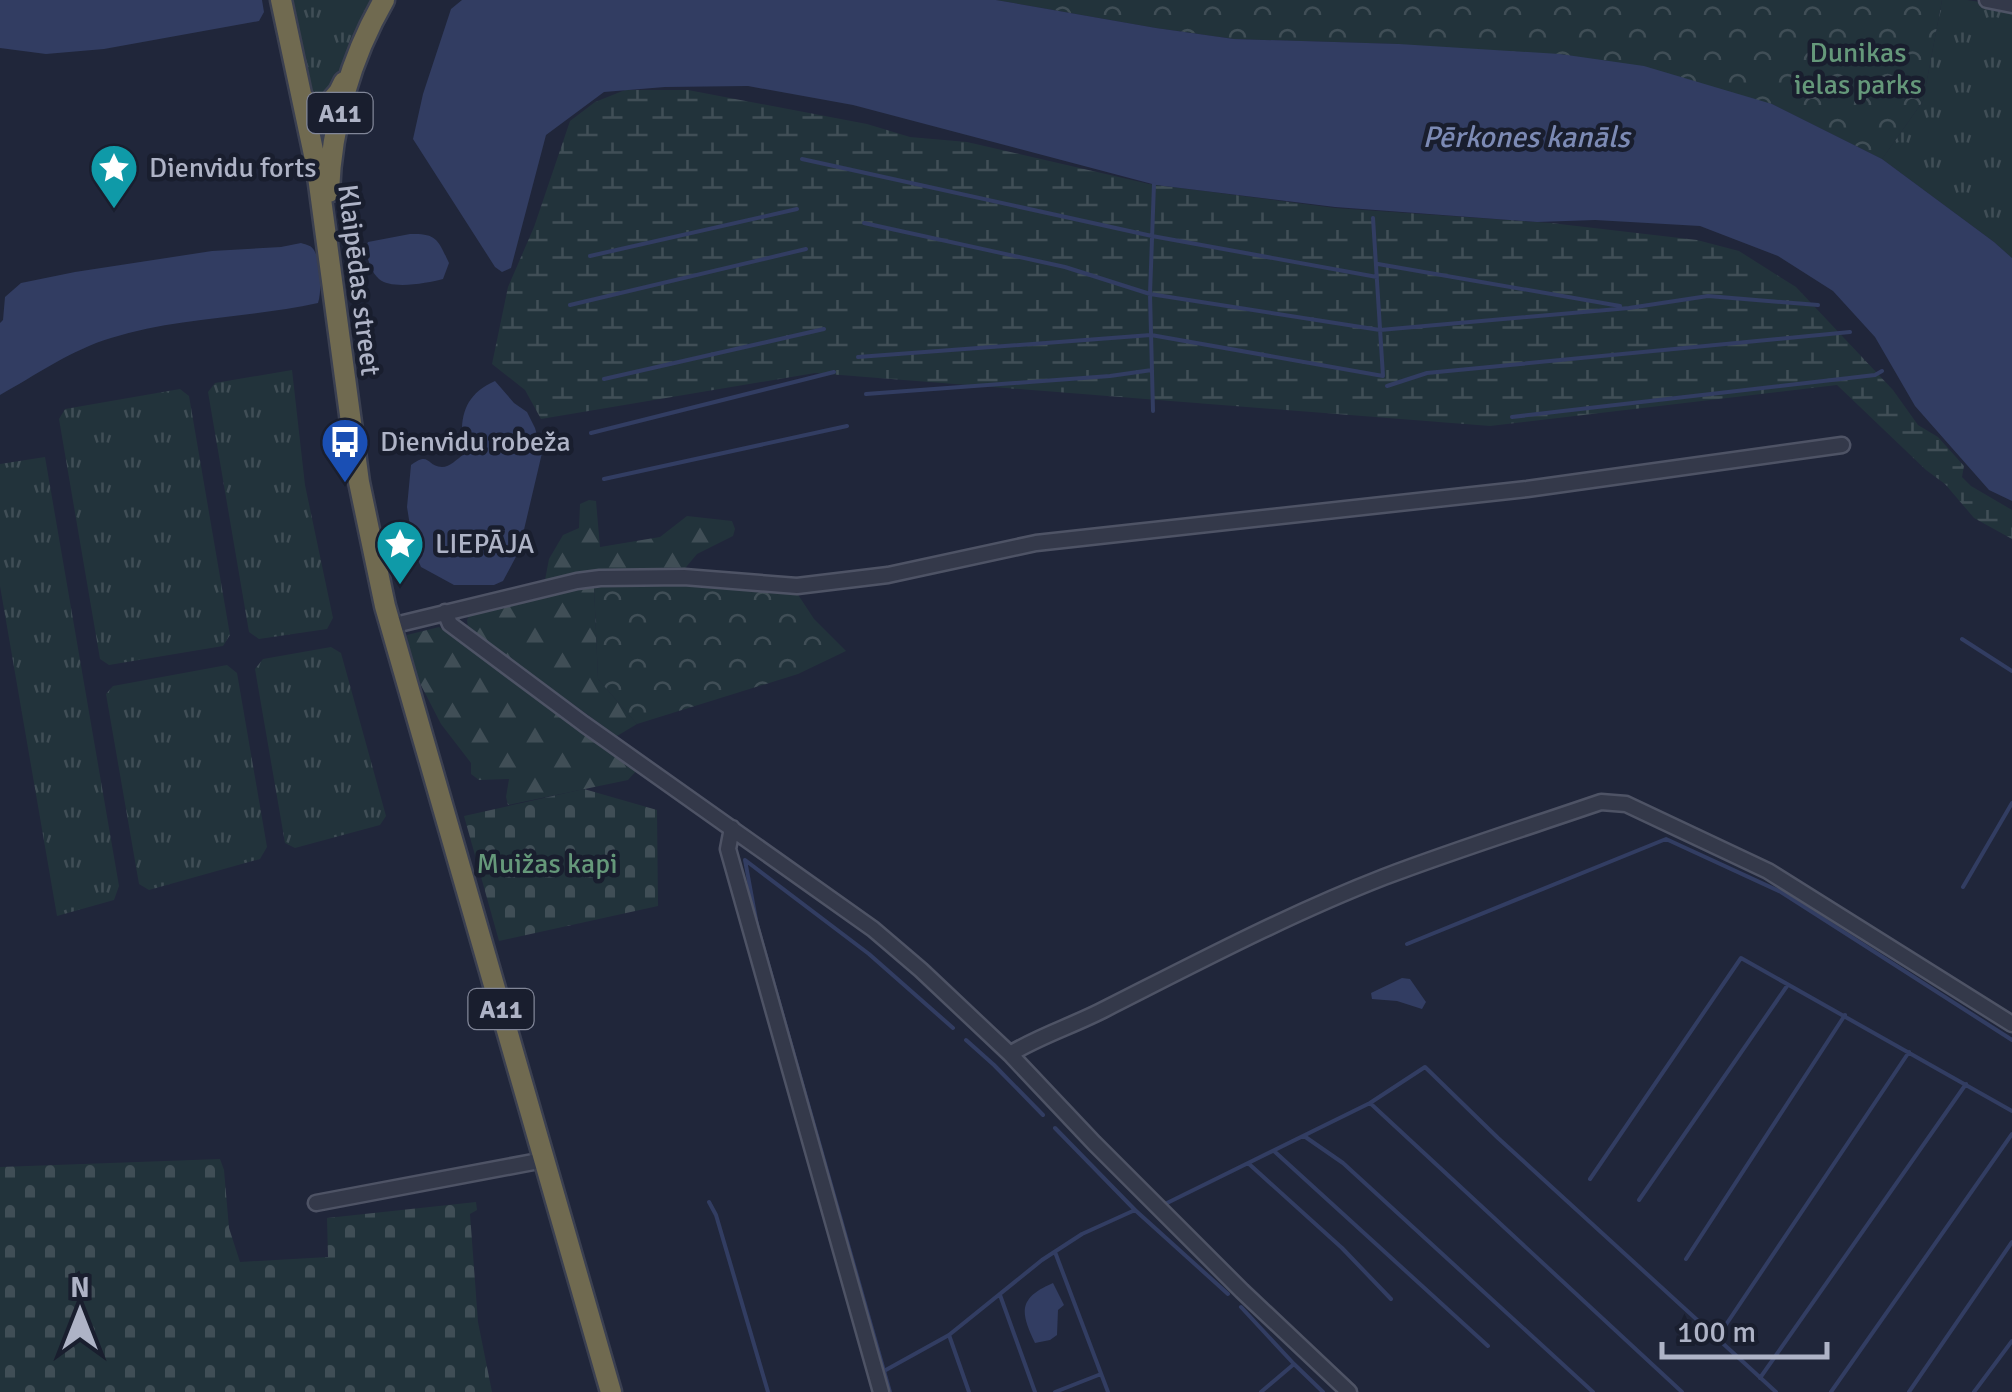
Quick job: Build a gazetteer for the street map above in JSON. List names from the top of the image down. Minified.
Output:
{"streets":{"highway":["A11","Klaipēdas street"]},"crossings":[["A11","Klaipēdas street"]],"water":["Pērkones kanāls"],"parks":["Dunikas ielas parks","Muižas kapi"],"places":{"place":["Dienvidu forts","LIEPĀJA"],"bus stop":["Dienvidu robeža"]},"scale_bar":"100 m","north":"top"}
